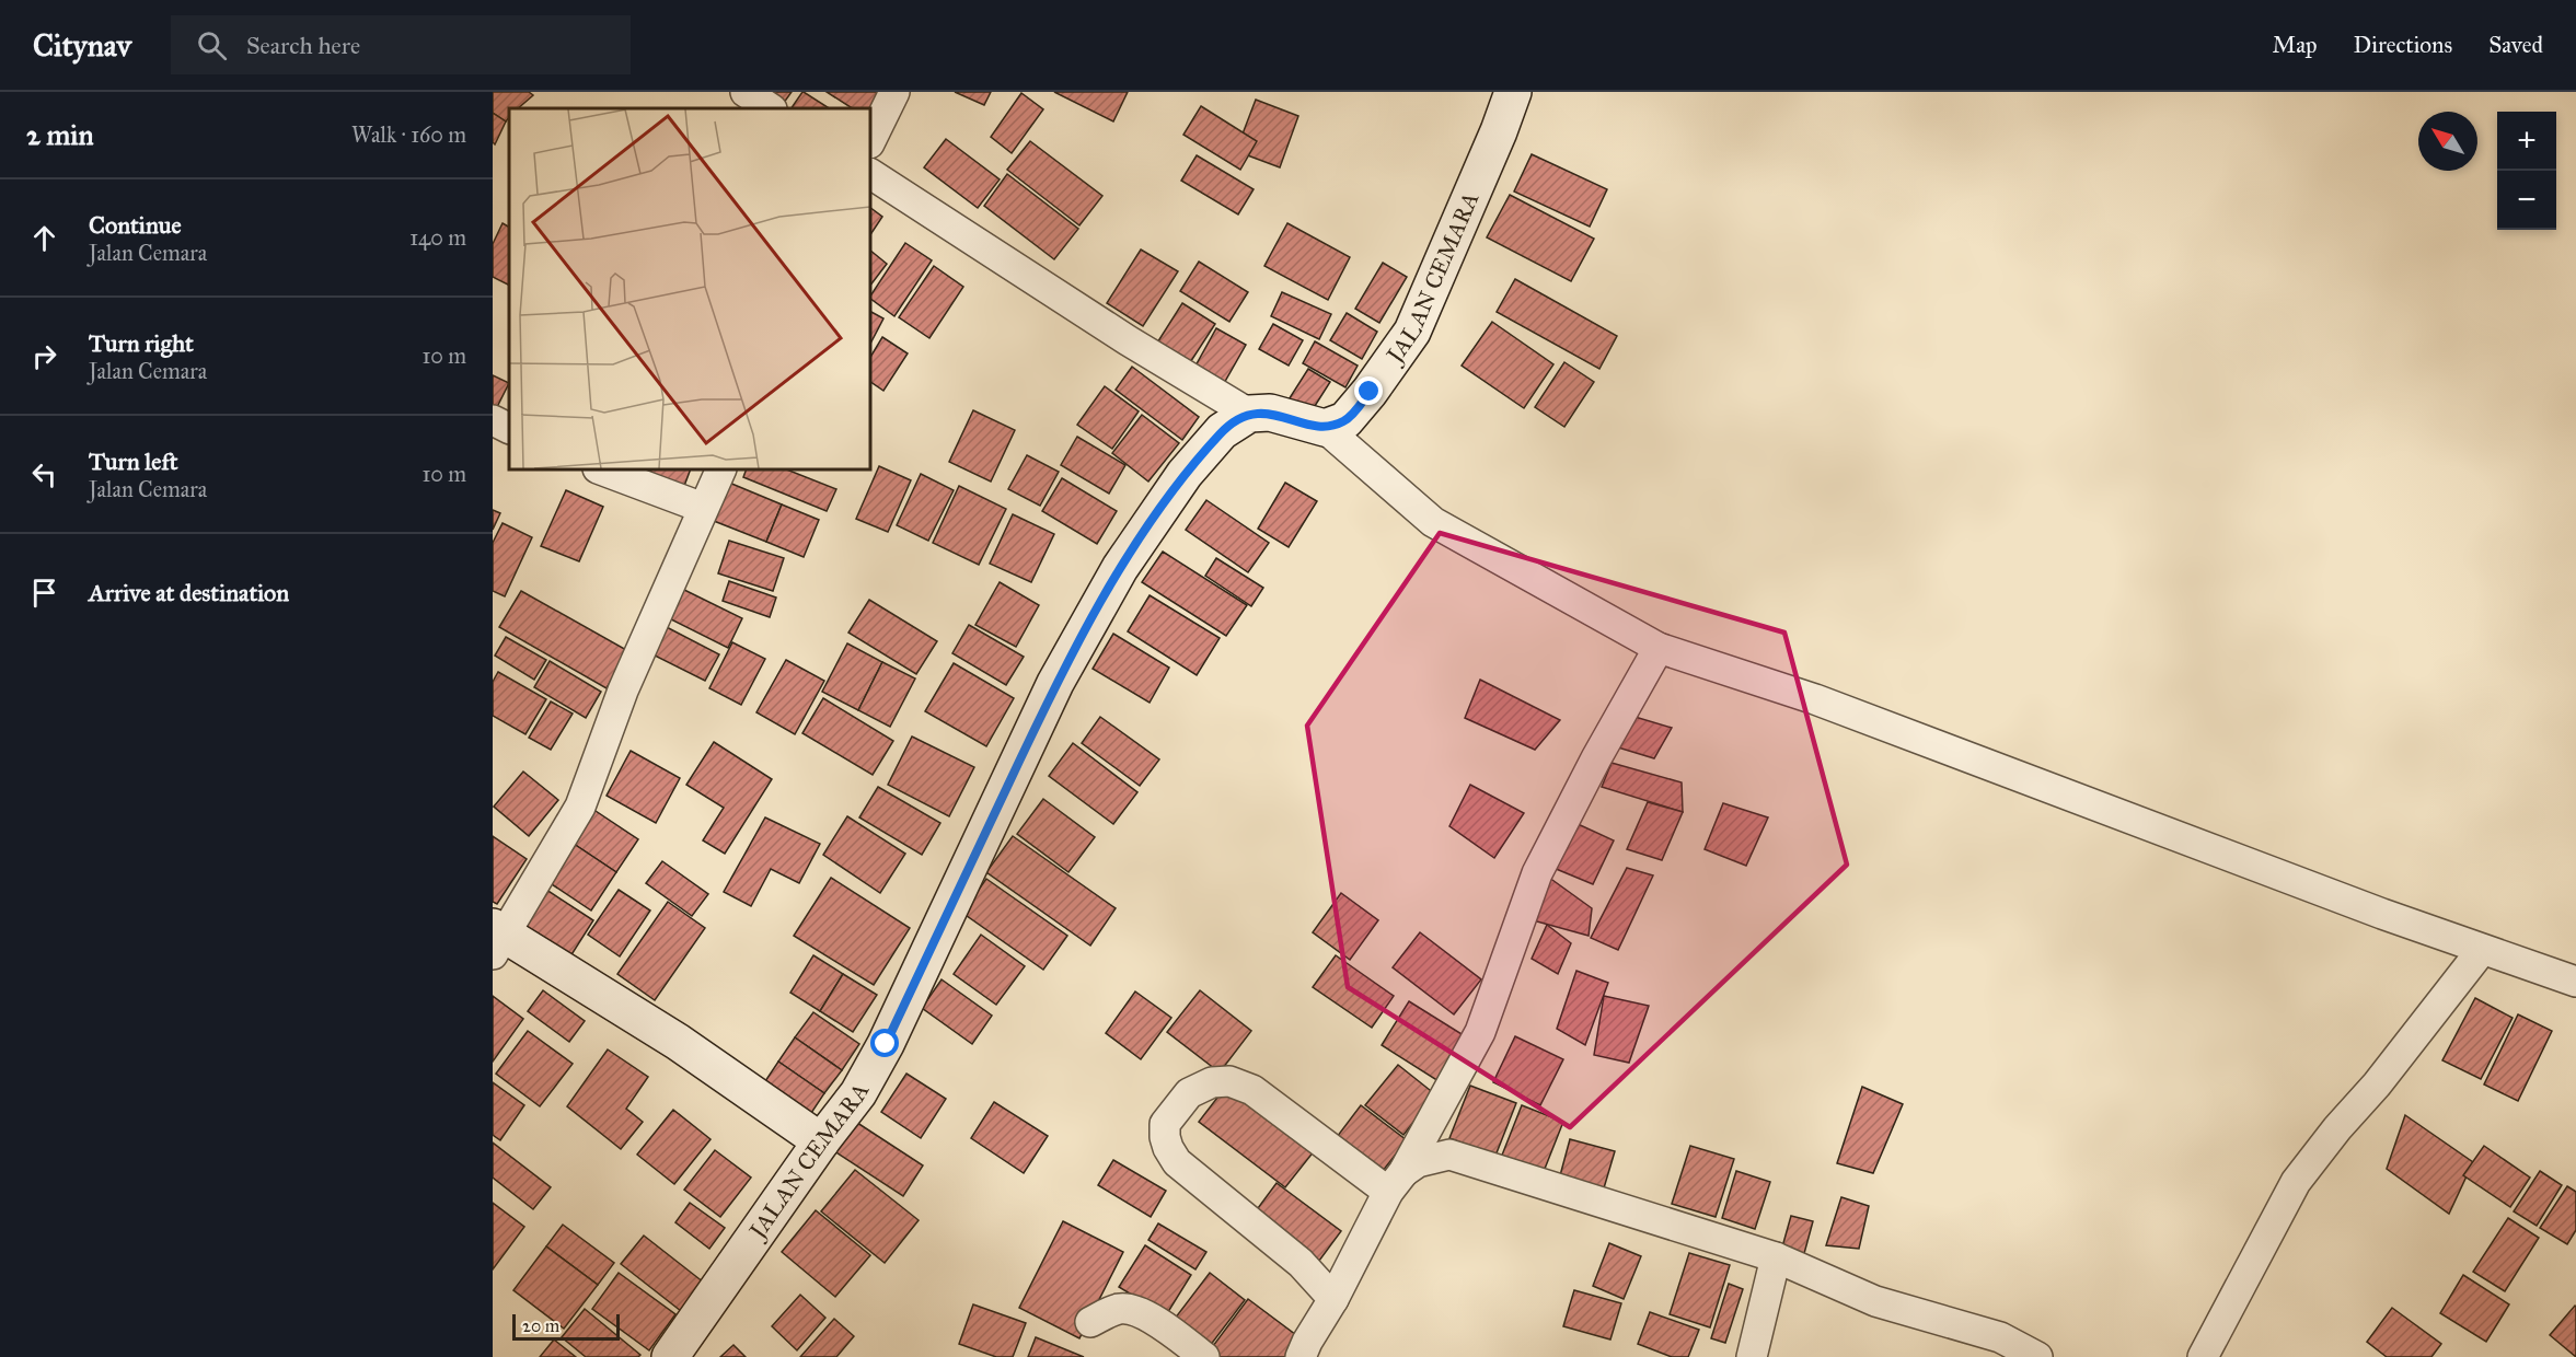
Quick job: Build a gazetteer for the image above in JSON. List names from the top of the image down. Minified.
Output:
{"streets":{"street":["JALAN CEMARA"]},"scale_bar":"20 m","north":"top left","page":{"header":"Citynav","search":"Search here","nav":["Map","Directions","Saved"],"heading":["2 min","Walk · 160 m"],"map_buttons":["+","−"],"list":[["Continue","Jalan Cemara","140 m"],["Turn right","Jalan Cemara","10 m"],["Turn left","Jalan Cemara","10 m"],"Arrive at destination"],"scale":"20 m"}}
